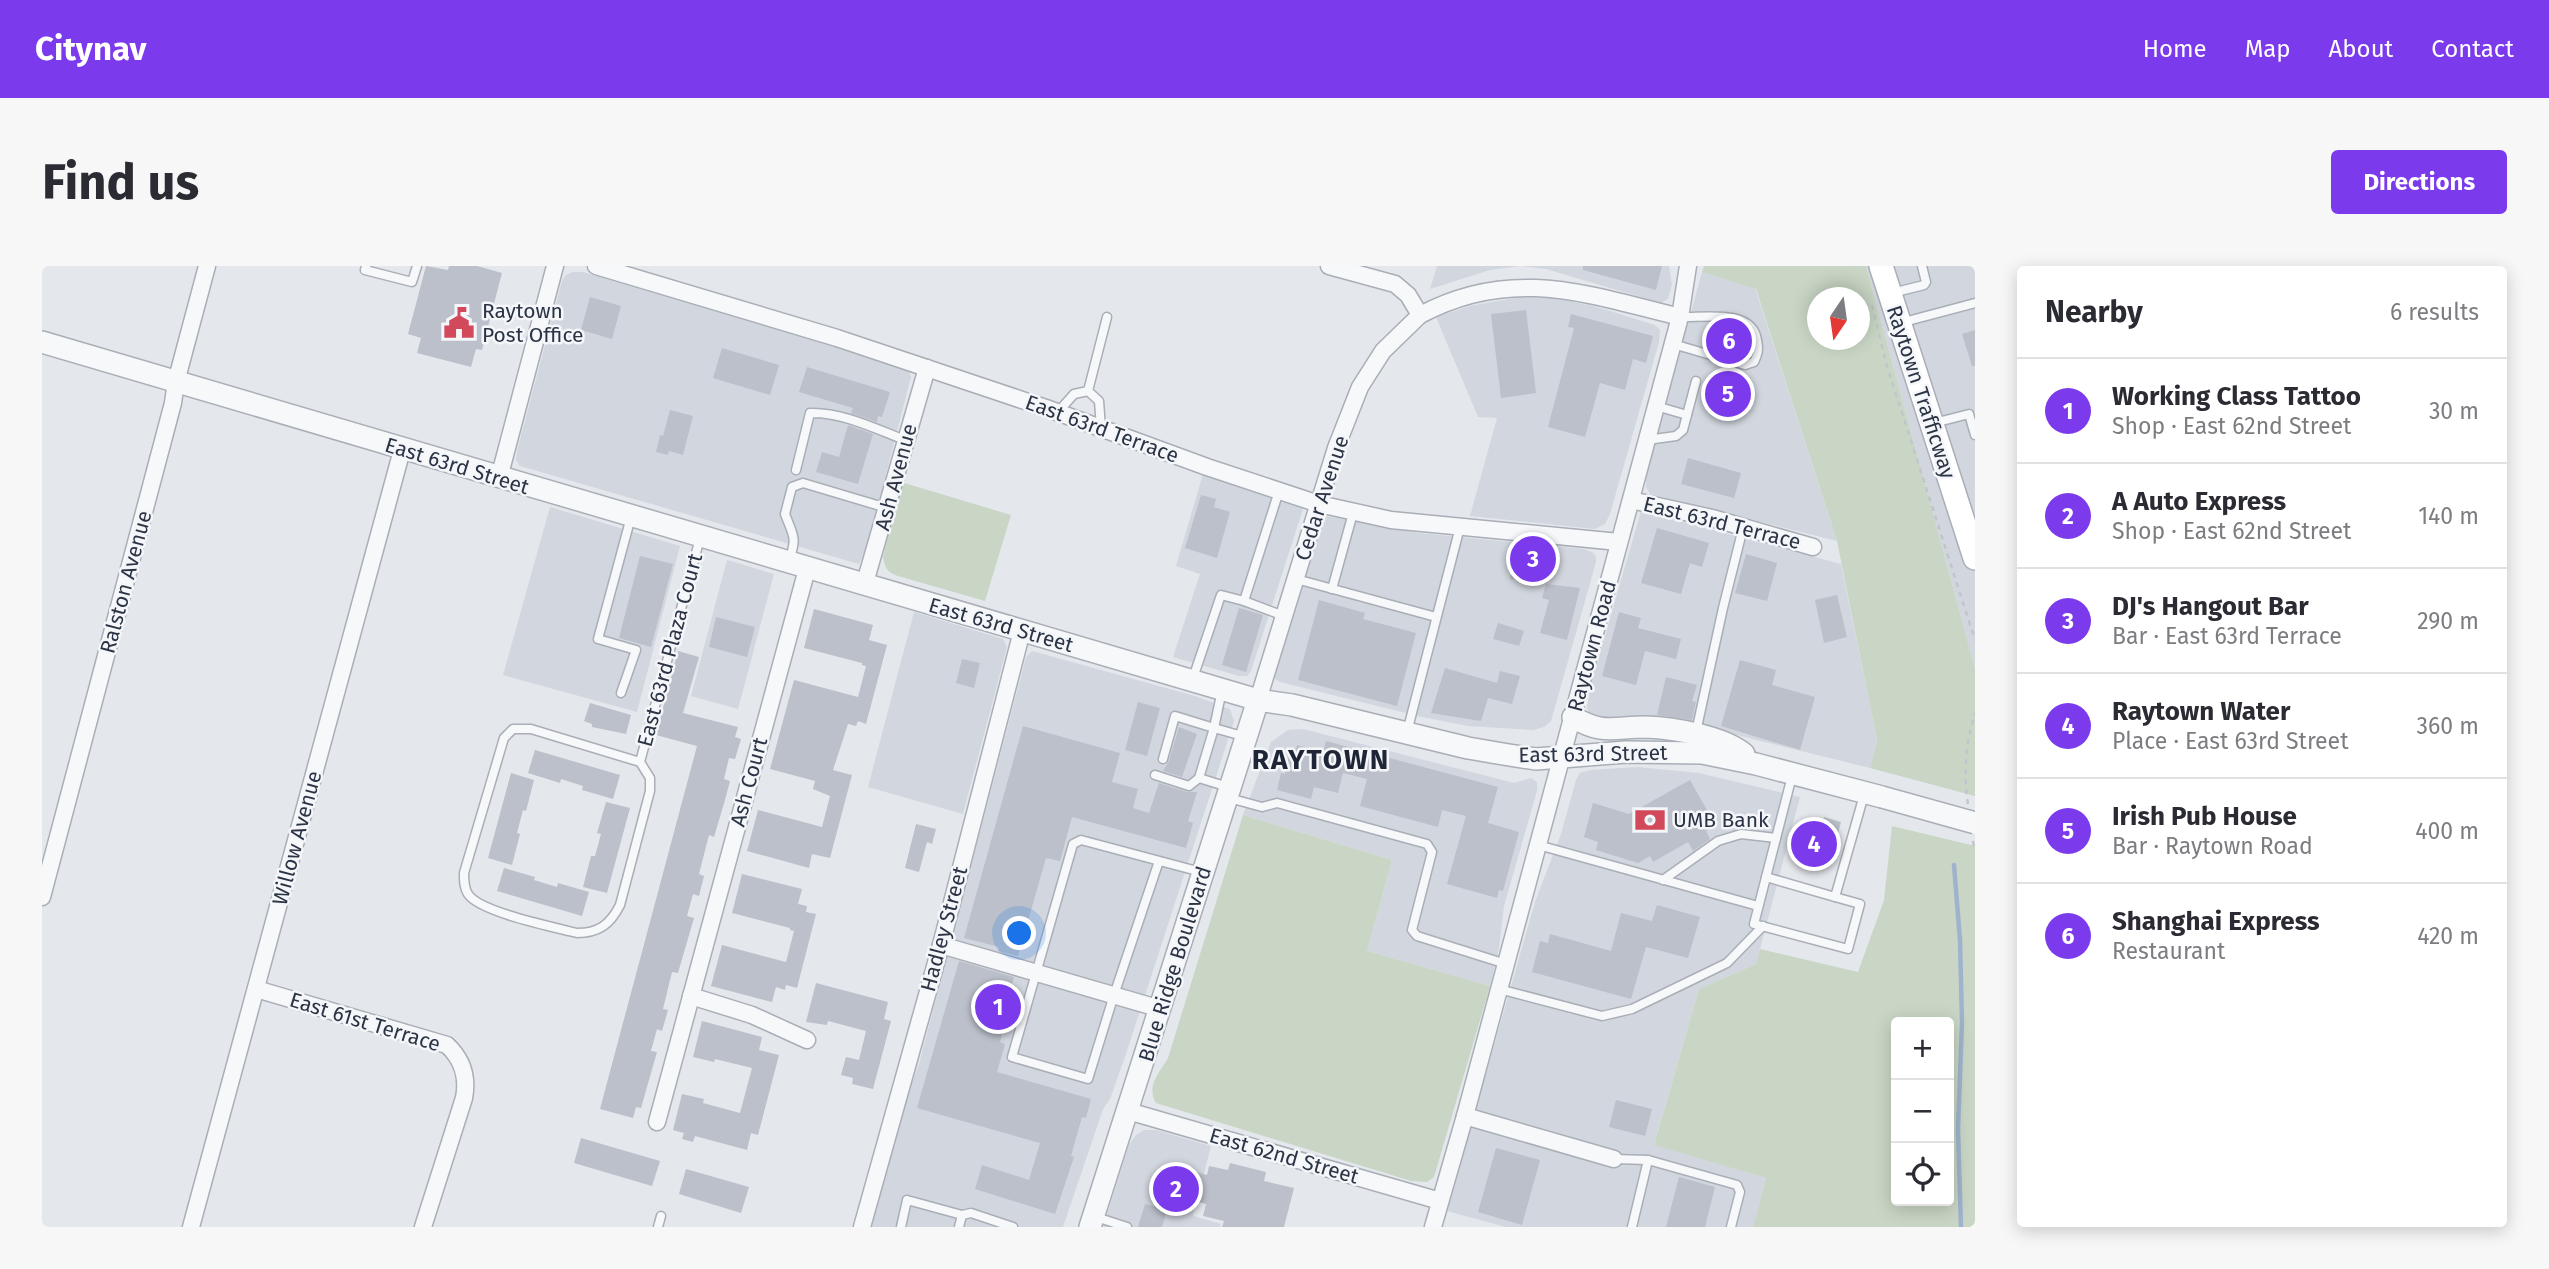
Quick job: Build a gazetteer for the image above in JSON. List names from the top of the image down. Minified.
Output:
{"streets":{"main road":["Raytown Trafficway"],"street":["East 63rd Terrace","East 63rd Street","Ash Avenue","Cedar Avenue","Ralston Avenue","Raytown Road","Ash Court","Willow Avenue","Hadley Street","Blue Ridge Boulevard","East 61st Terrace","East 62nd Street"],"lane":["East 63rd Plaza Court"]},"crossings":[["East 63rd Terrace","Ash Avenue"],["East 63rd Terrace","Cedar Avenue"],["East 63rd Terrace","Raytown Road"],["East 63rd Street","Ash Avenue"],["East 63rd Street","Cedar Avenue"],["East 63rd Street","Ralston Avenue"],["East 63rd Street","Raytown Road"],["East 63rd Street","East 63rd Plaza Court"],["East 63rd Street","Ash Court"],["East 63rd Street","Willow Avenue"],["East 63rd Street","Hadley Street"],["East 63rd Street","Blue Ridge Boulevard"],["Cedar Avenue","Raytown Road"],["Cedar Avenue","Blue Ridge Boulevard"],["Raytown Road","East 62nd Street"],["Willow Avenue","East 61st Terrace"],["Blue Ridge Boulevard","East 62nd Street"]],"districts":["RAYTOWN"],"places":{"public building":["Raytown Post Office"],"bank":["UMB Bank"]},"north":"bottom","page":{"header":"Citynav","nav":["Home","Map","About","Contact"],"buttons":"Directions","title":"Find us","heading":["Nearby","6 results"],"pins":["6","5","3","4","1","2"],"list":[{"mark":"1","name":"Working Class Tattoo","note":"Shop · East 62nd Street","value":"30 m"},{"mark":"2","name":"A Auto Express","note":"Shop · East 62nd Street","value":"140 m"},{"mark":"3","name":"DJ's Hangout Bar","note":"Bar · East 63rd Terrace","value":"290 m"},{"mark":"4","name":"Raytown Water","note":"Place · East 63rd Street","value":"360 m"},{"mark":"5","name":"Irish Pub House","note":"Bar · Raytown Road","value":"400 m"},{"mark":"6","name":"Shanghai Express","note":"Restaurant","value":"420 m"}],"map_buttons":["+","−"]}}
